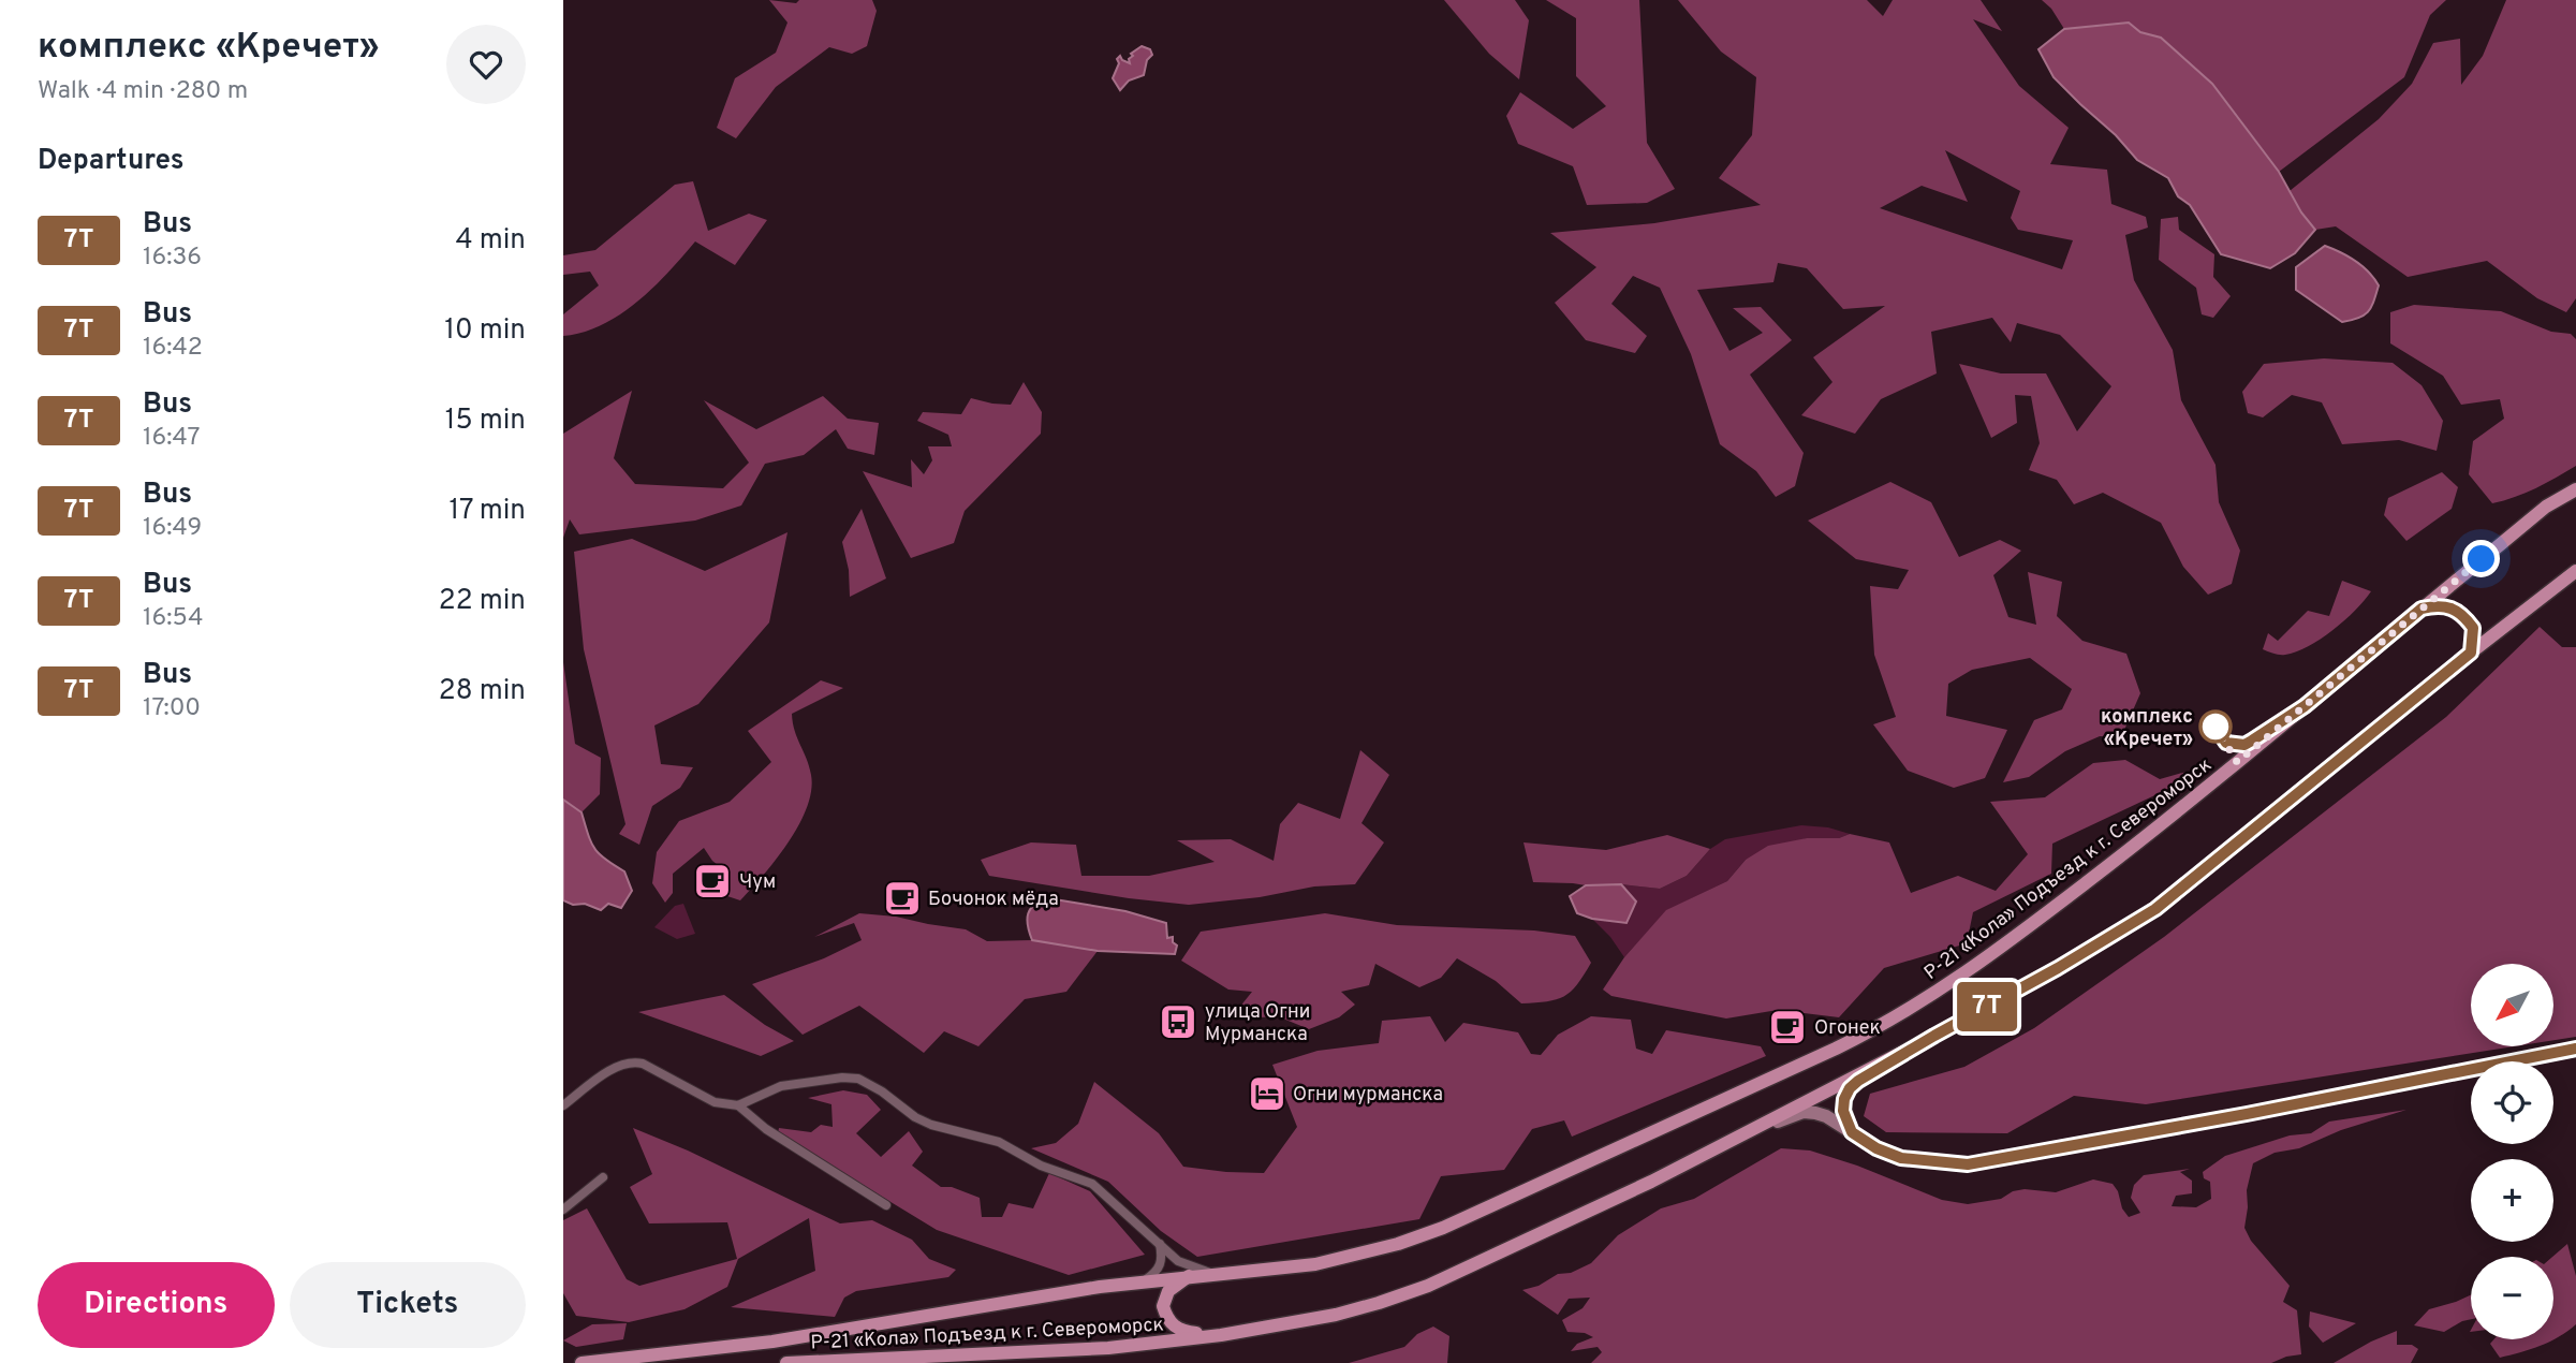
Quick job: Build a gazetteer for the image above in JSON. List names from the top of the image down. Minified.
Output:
{"streets":{"main road":["Р-21 «Кола» Подъезд к г. Североморск"]},"places":{"other":["комплекс «Кречет»"],"cafe":["Чум","Бочонок мёда","Огонек"],"bus stop":["улица Огни Мурманска"],"hotel":["Огни мурманска"]},"lines":["bus line 7Т"],"north":"bottom left","page":{"heading":[["комплекс «Кречет»","Walk · 4 min · 280 m"],"Departures"],"on_map":"7Т","list":[{"mark":"7Т","name":"Bus","note":"16:36","value":"4 min"},{"mark":"7Т","name":"Bus","note":"16:42","value":"10 min"},{"mark":"7Т","name":"Bus","note":"16:47","value":"15 min"},{"mark":"7Т","name":"Bus","note":"16:49","value":"17 min"},{"mark":"7Т","name":"Bus","note":"16:54","value":"22 min"},{"mark":"7Т","name":"Bus","note":"17:00","value":"28 min"}],"map_buttons":["+","−"],"buttons":["Directions","Tickets"]}}
